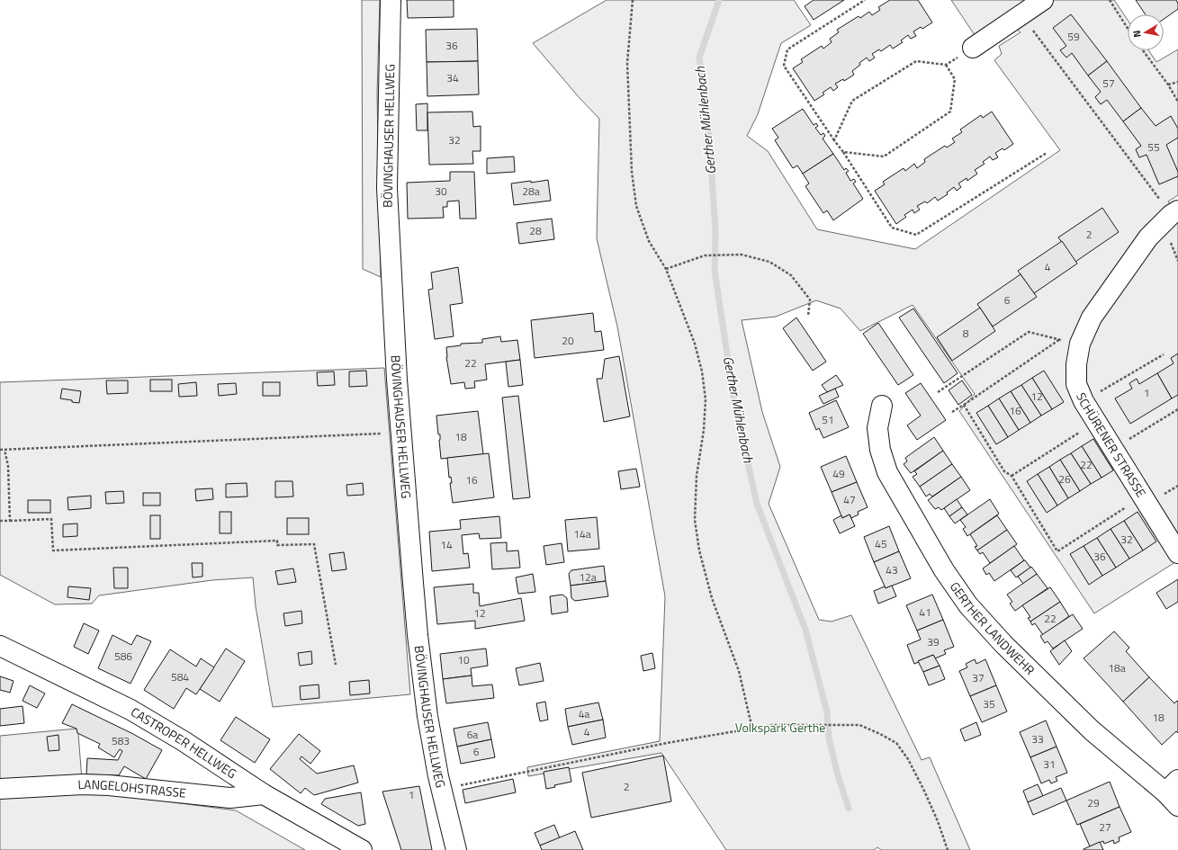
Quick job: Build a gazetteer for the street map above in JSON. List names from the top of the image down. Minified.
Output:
{"streets":{"street":["BÖVINGHAUSER HELLWEG","SCHÜRENER STRASSE","GERTHER LANDWEHR","CASTROPER HELLWEG","LANGELOHSTRASSE"]},"crossings":[["CASTROPER HELLWEG","LANGELOHSTRASSE"]],"water":["Gerther Mühlenbach"],"parks":["Volkspark Gerthe"],"house_numbers":["59","36","34","57","32","55","30","28a","28","2","4","6","8","20","22","1","12","16","51","18","22","49","26","16","47","14a","32","45","14","36","43","12a","41","12","22","39","586","10","18a","584","37","35","4a","18","4","6a","33","583","6","31","2","1","29","27"],"north":"left"}
